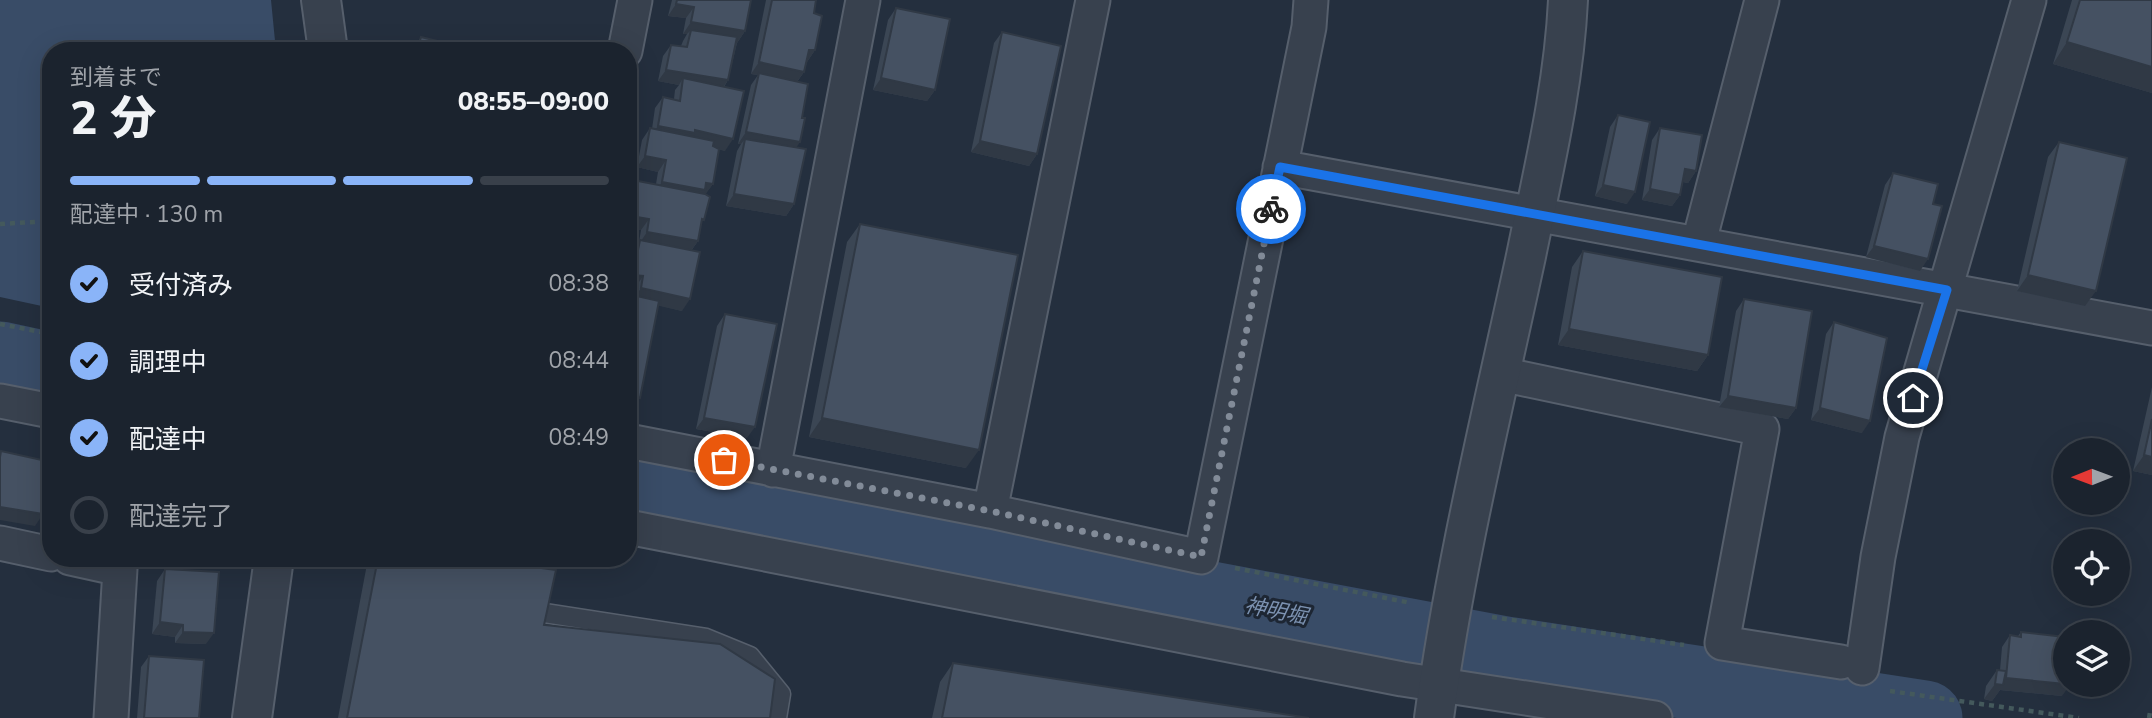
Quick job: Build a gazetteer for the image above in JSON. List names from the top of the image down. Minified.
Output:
{"water":["神明堀"],"north":"left","page":{"heading":["2 分","到着まで","08:55–09:00"],"bar":"配達中 · 130 m","list":[["受付済み","08:38"],["調理中","08:44"],["配達中","08:49"],"配達完了"]}}
